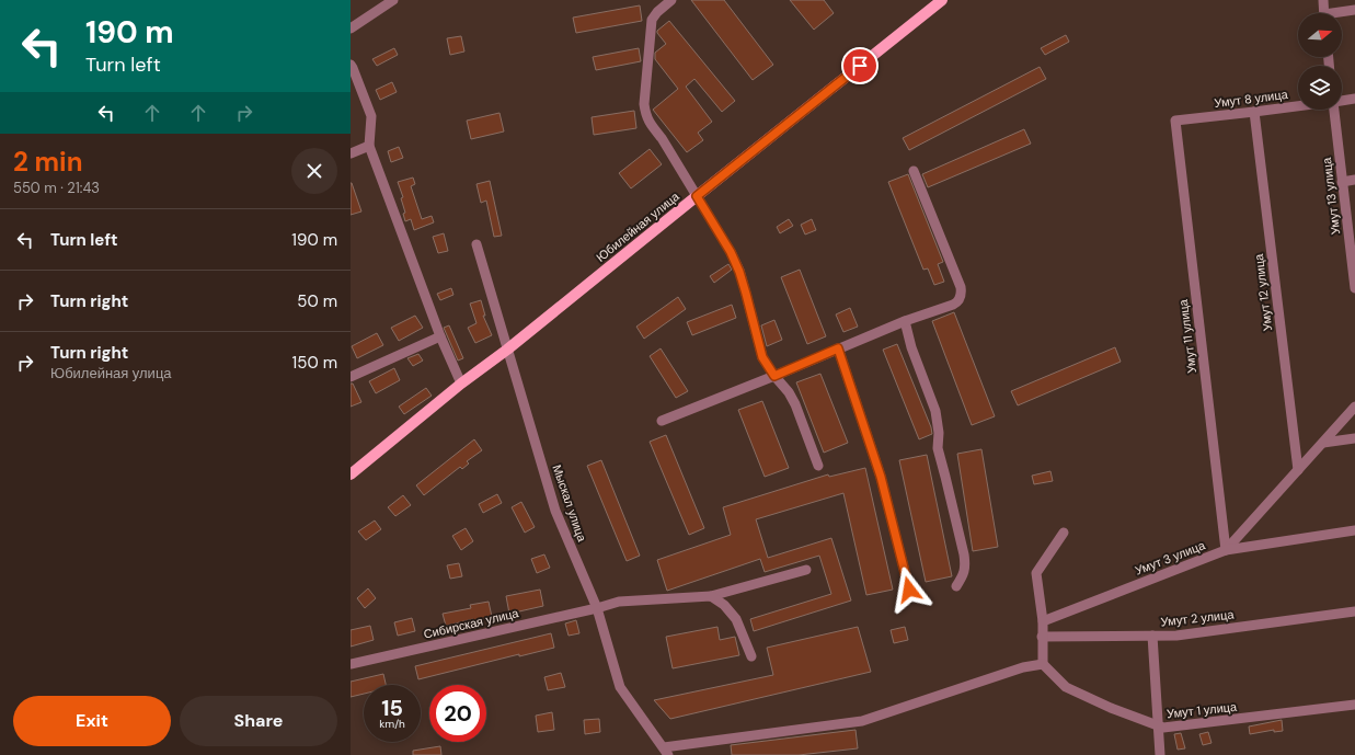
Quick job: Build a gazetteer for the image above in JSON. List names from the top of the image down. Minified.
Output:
{"streets":{"main road":["Юбилейная улица"],"street":["Умут 8 улица","Умут 13 улица","Умут 12 улица","Умут 11 улица","Мыскал улица","Умут 3 улица","Умут 2 улица","Сибирская улица","Умут 1 улица"]},"crossings":[["Умут 8 улица","Умут 12 улица"],["Умут 8 улица","Умут 11 улица"],["Юбилейная улица","Мыскал улица"],["Умут 11 улица","Умут 3 улица"],["Мыскал улица","Сибирская улица"]],"north":"right","page":{"turn":["190 m","Turn left"],"heading":["2 min","550 m · 21:43"],"list":[{"name":"Turn left","value":"190 m"},{"name":"Turn right","value":"50 m"},{"name":"Turn right","note":"Юбилейная улица","value":"150 m"}],"speed":"15 km/h","limit":"20","buttons":["Exit","Share"]}}
